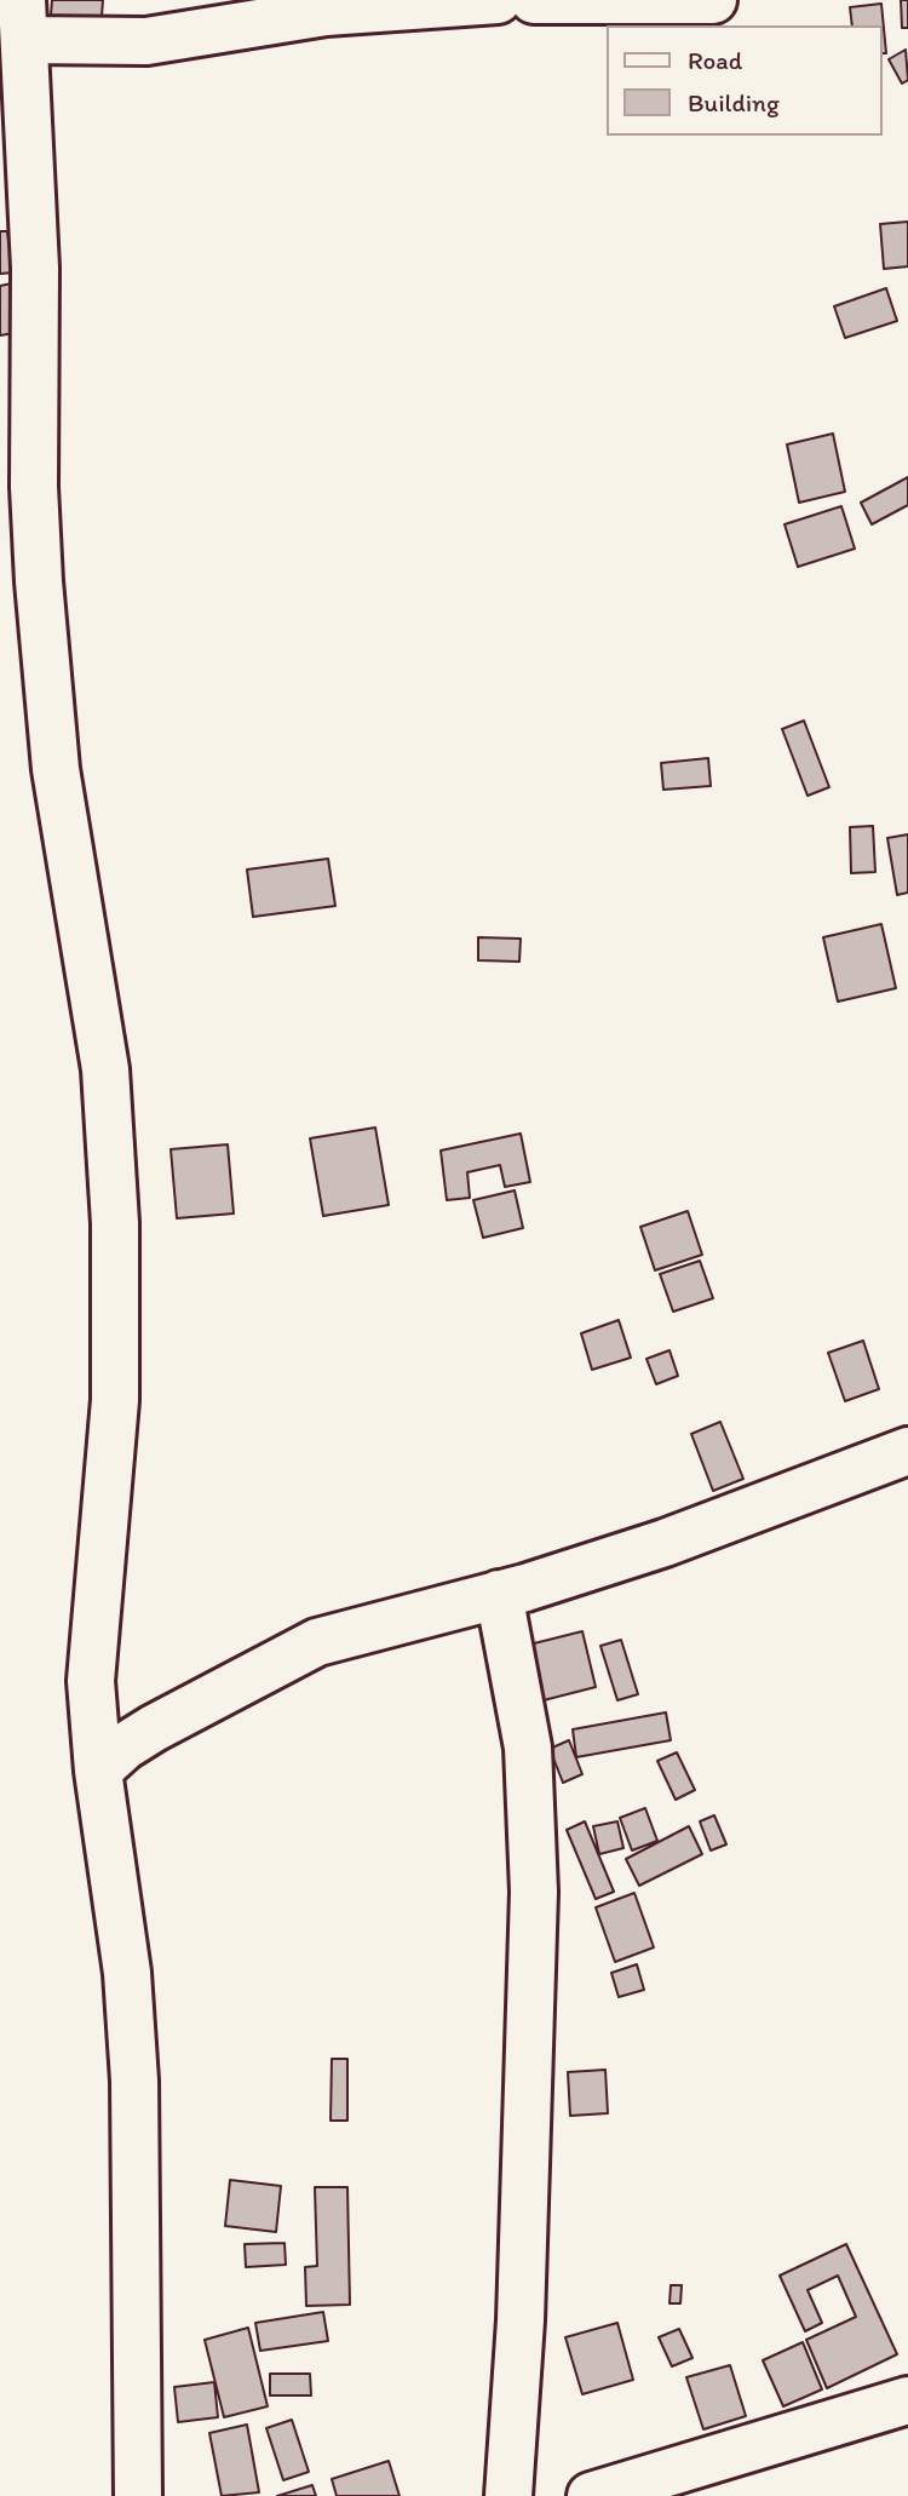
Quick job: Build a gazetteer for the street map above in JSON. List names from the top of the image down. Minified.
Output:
{"legend":["Road","Building"]}
